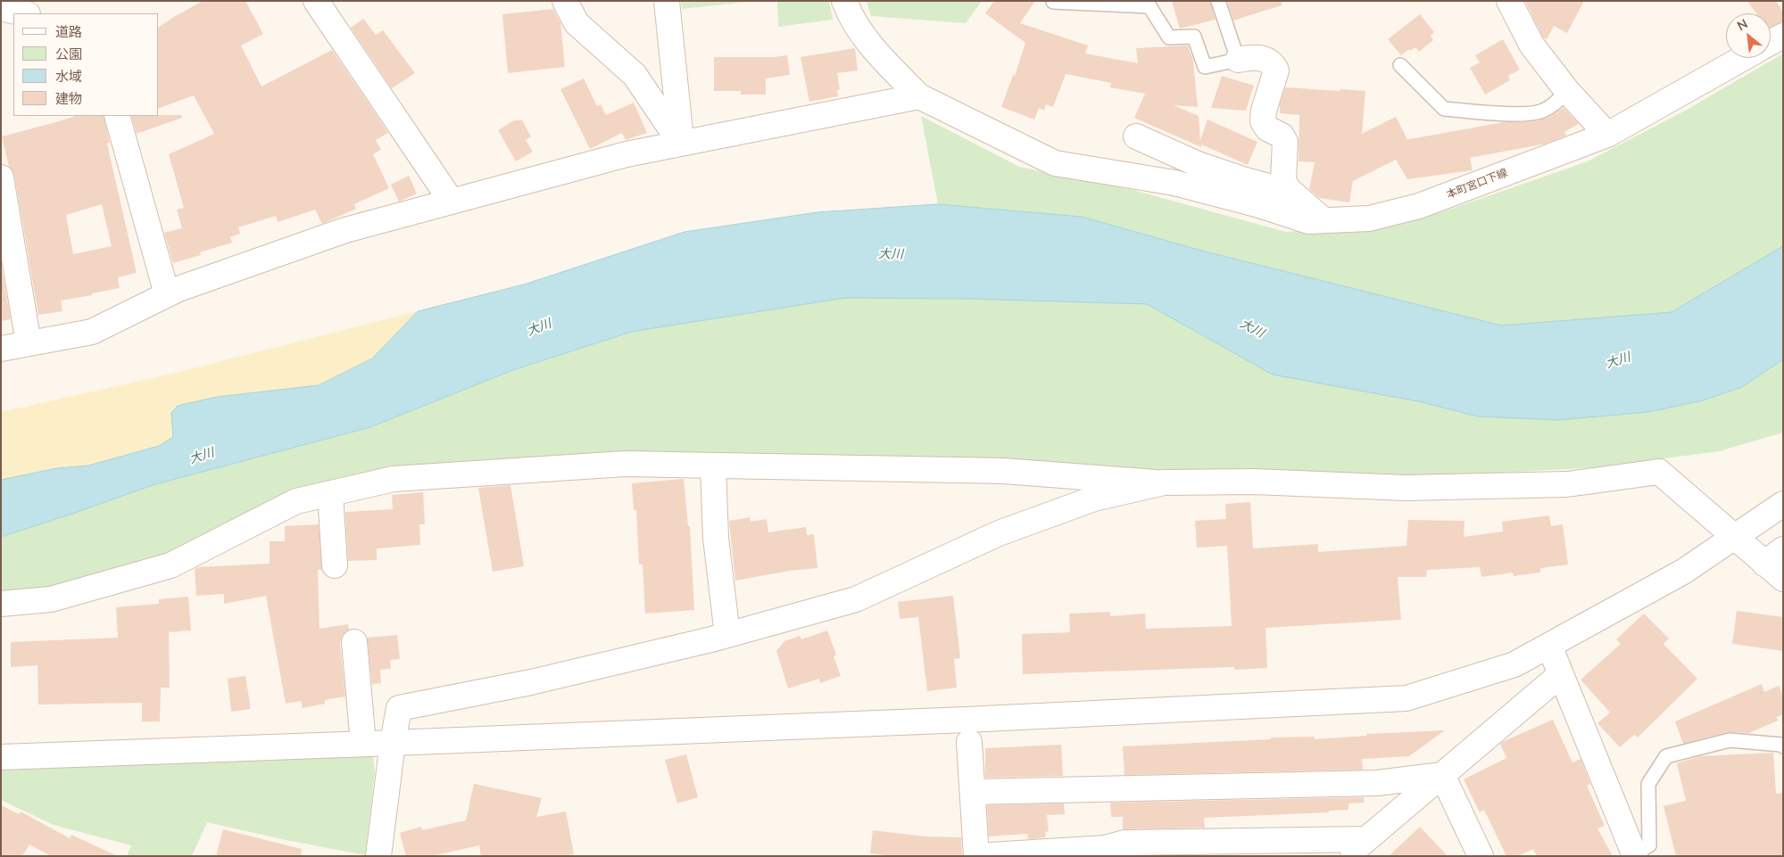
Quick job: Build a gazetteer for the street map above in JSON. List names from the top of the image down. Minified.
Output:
{"streets":{"street":["本町宮口下線"]},"water":["大川"],"legend":["道路","公園","水域","建物"],"north":"top left"}
